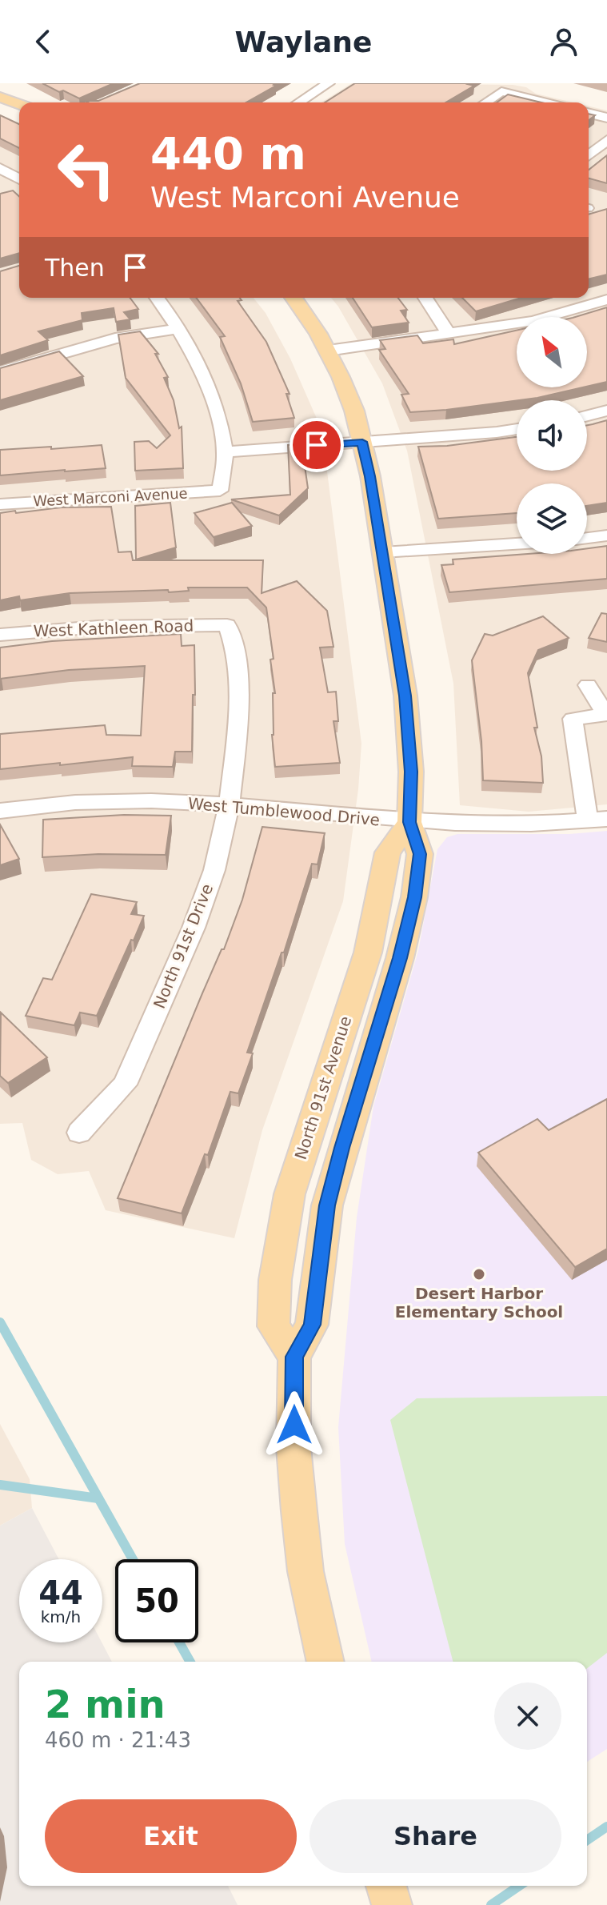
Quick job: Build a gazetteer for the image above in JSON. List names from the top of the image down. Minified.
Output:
{"streets":{"main road":["North 91st Avenue"],"street":["West Marconi Avenue","West Kathleen Road","West Tumblewood Drive","North 91st Drive"]},"crossings":[["West Kathleen Road","North 91st Drive"],["West Tumblewood Drive","North 91st Drive"],["West Tumblewood Drive","North 91st Avenue"]],"places":["Desert Harbor Elementary School"],"north":"top left","page":{"header":"Waylane","turn":["440 m","West Marconi Avenue"],"then":"Then","speed":"44 km/h","limit":"50","heading":["2 min","460 m · 21:43"],"buttons":["Exit","Share"]}}
